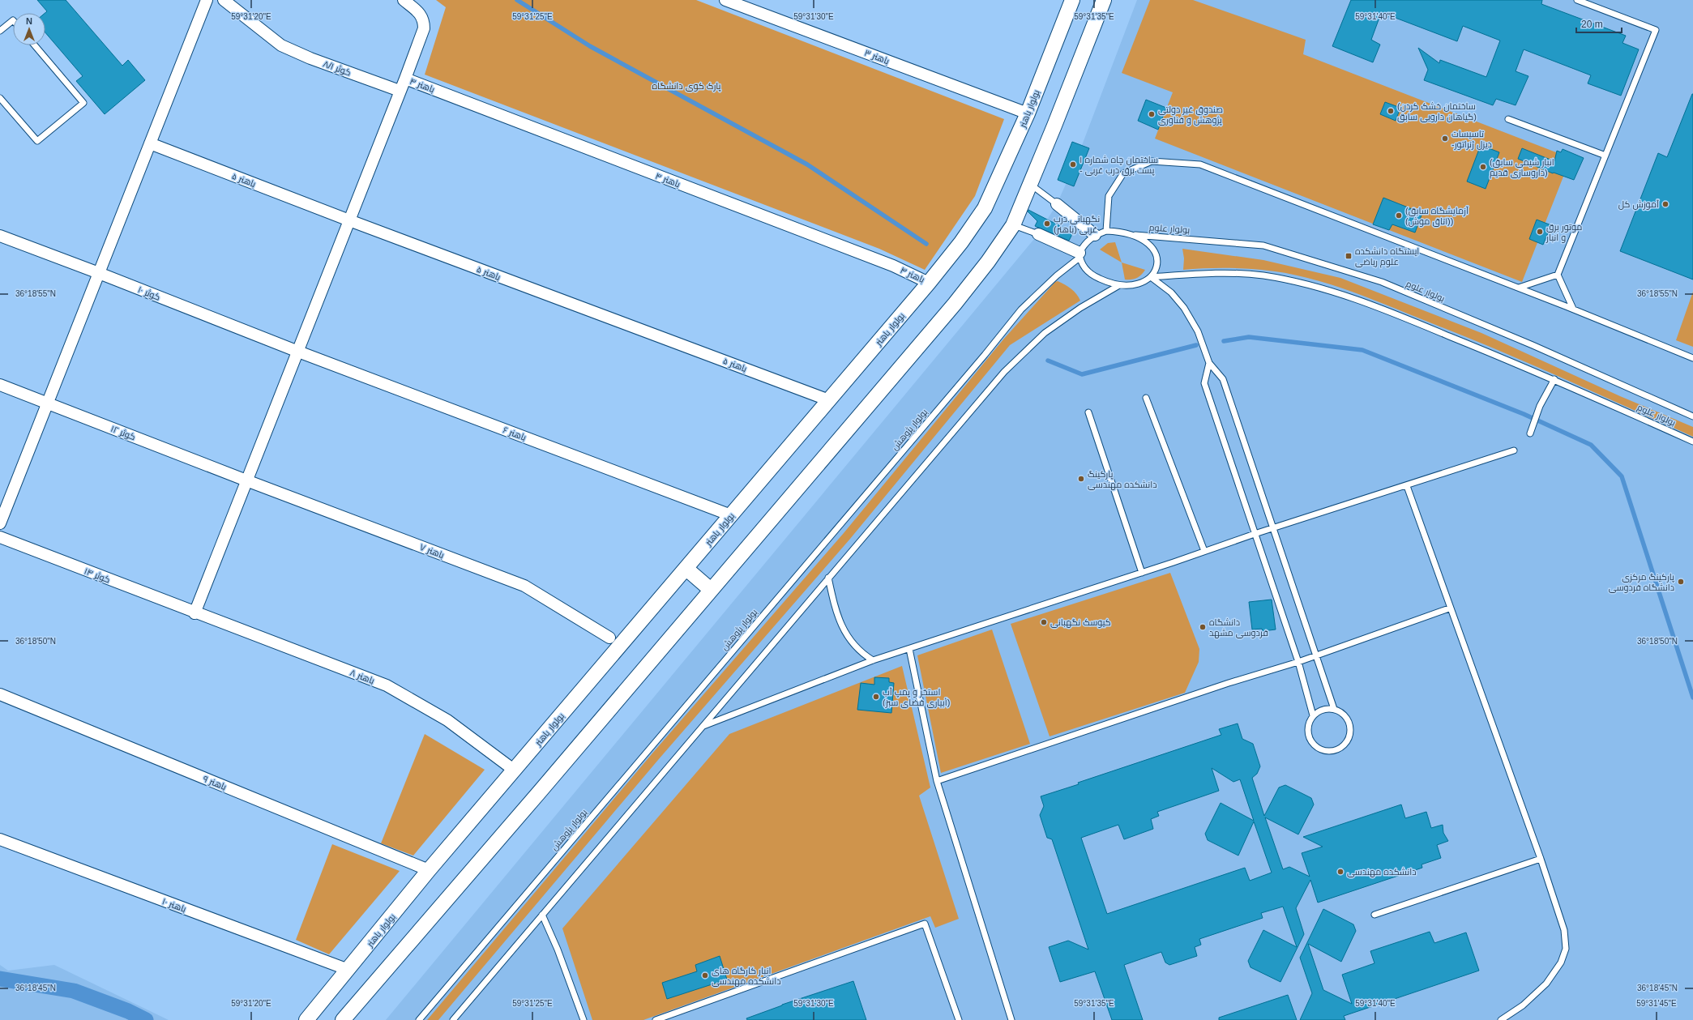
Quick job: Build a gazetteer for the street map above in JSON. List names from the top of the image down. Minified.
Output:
{"streets":{"street":["باهنر ۳","کوثر ۸/۱","باهنر ۴","بولوار باهنر","باهنر ۵","کوثر ۱۰","کوثر ۱۲","باهنر ۶","باهنر ۷","کوثر ۱۴","باهنر ۸","باهنر ۹","باهنر ۱۰"],"lane":["بولوار علوم","بولوار پژوهش"]},"crossings":[["باهنر ۳","بولوار باهنر"],["باهنر ۴","بولوار باهنر"],["بولوار باهنر","باهنر ۵"],["بولوار باهنر","باهنر ۶"],["بولوار باهنر","باهنر ۸"],["بولوار باهنر","باهنر ۹"],["بولوار باهنر","باهنر ۱۰"],["بولوار علوم","بولوار پژوهش"],["کوثر ۱۰","باهنر ۶"],["کوثر ۱۲","باهنر ۷"],["کوثر ۱۴","باهنر ۸"]],"parks":["پارک کوی دانشگاه"],"places":{"other":["(ساختمان خشک کردن گیاهان دارویی سابق)","صندوق غیر دولتی پژوهش و فناوری","تاسیسات -دیزل ژنراتور","ساختمان چاه شماره ۱ - پست برق درب غربی","(انبار شیمی سابق داروسازی قدیم)","آموزش کل","(آزمایشگاه سابق (اتاق موش))","نگهبانی درب غربی (باهنر)","موتور برق و انبار","پارکینگ دانشکده مهندسی","پارکینگ مرکزی دانشگاه فردوسی","کیوسک نگهبانی","دانشگاه فردوسی مشهد","استخر و پمپ آب (آبیاری فضای سبز)","دانشکده مهندسی","انبار کارگاه های دانشکده مهندسی"],"transit":["ایستگاه دانشکده علوم ریاضی"]},"scale_bar":"20 m","north":"top","coordinates":["59°31'20\"E","59°31'25\"E","59°31'30\"E","59°31'35\"E","59°31'40\"E","36°18'55\"N","36°18'50\"N","36°18'45\"N","59°31'45\"E"]}
